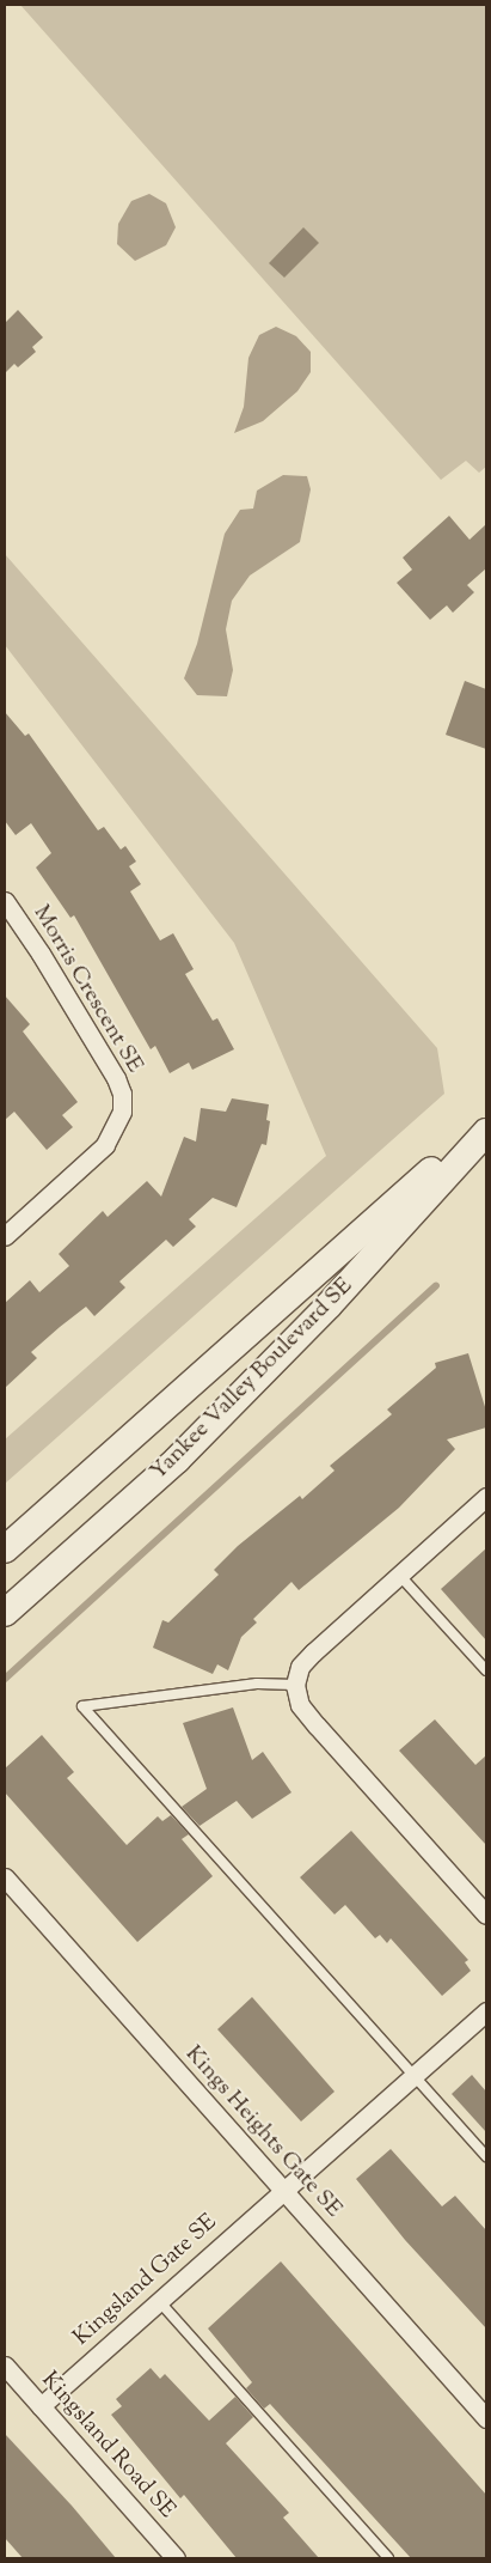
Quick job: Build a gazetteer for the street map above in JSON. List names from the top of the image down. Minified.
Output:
{"streets":{"street":["Morris Crescent SE","Yankee Valley Boulevard SE","Kings Heights Gate SE","Kingsland Gate SE","Kingsland Road SE"]},"crossings":[["Kings Heights Gate SE","Kingsland Gate SE"],["Kingsland Gate SE","Kingsland Road SE"]]}
